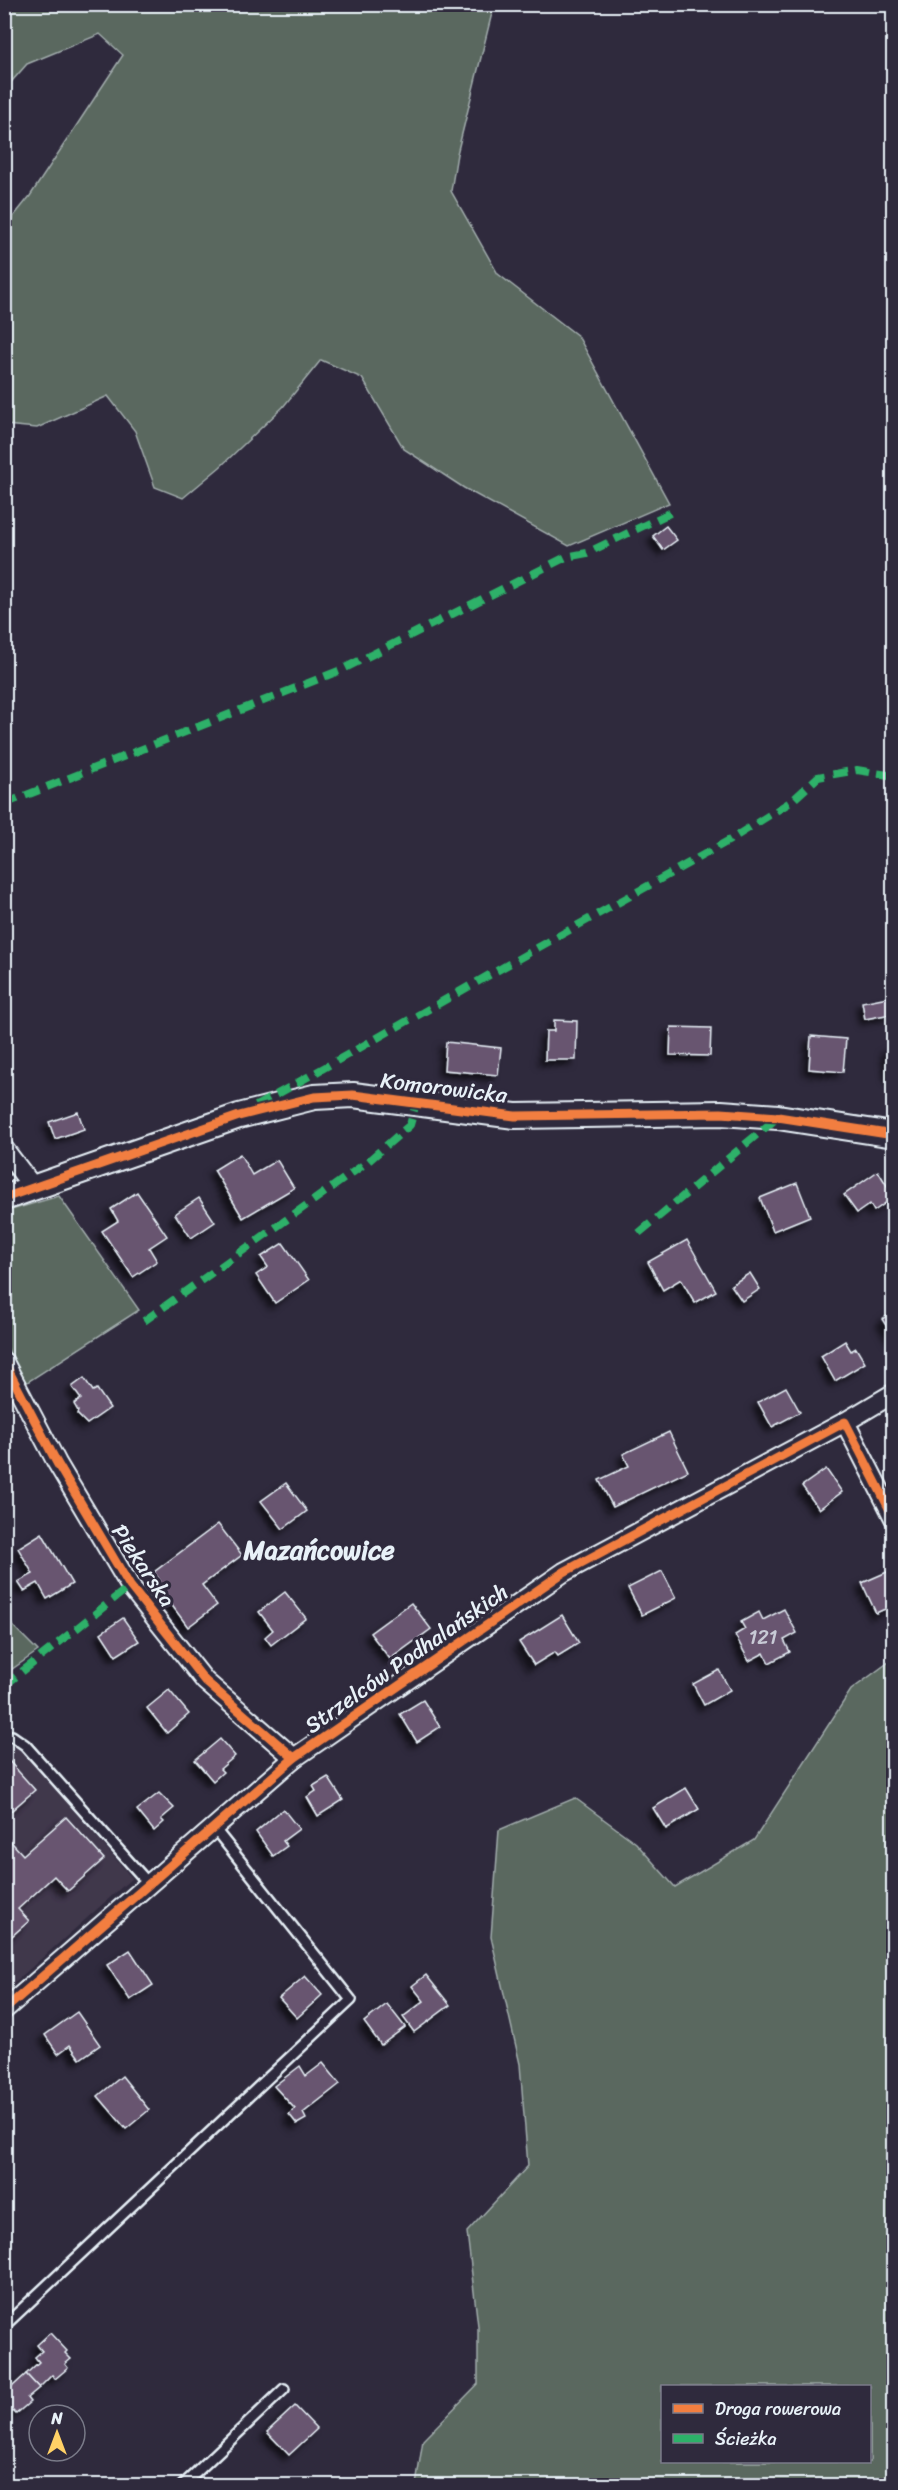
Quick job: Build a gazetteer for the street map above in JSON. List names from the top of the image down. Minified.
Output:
{"streets":{"street":["Komorowicka","Piekarska","Strzelców Podhalańskich"]},"crossings":[["Piekarska","Strzelców Podhalańskich"]],"districts":["Mazańcowice"],"house_numbers":["121"],"legend":["Droga rowerowa","Ścieżka"],"north":"top"}
